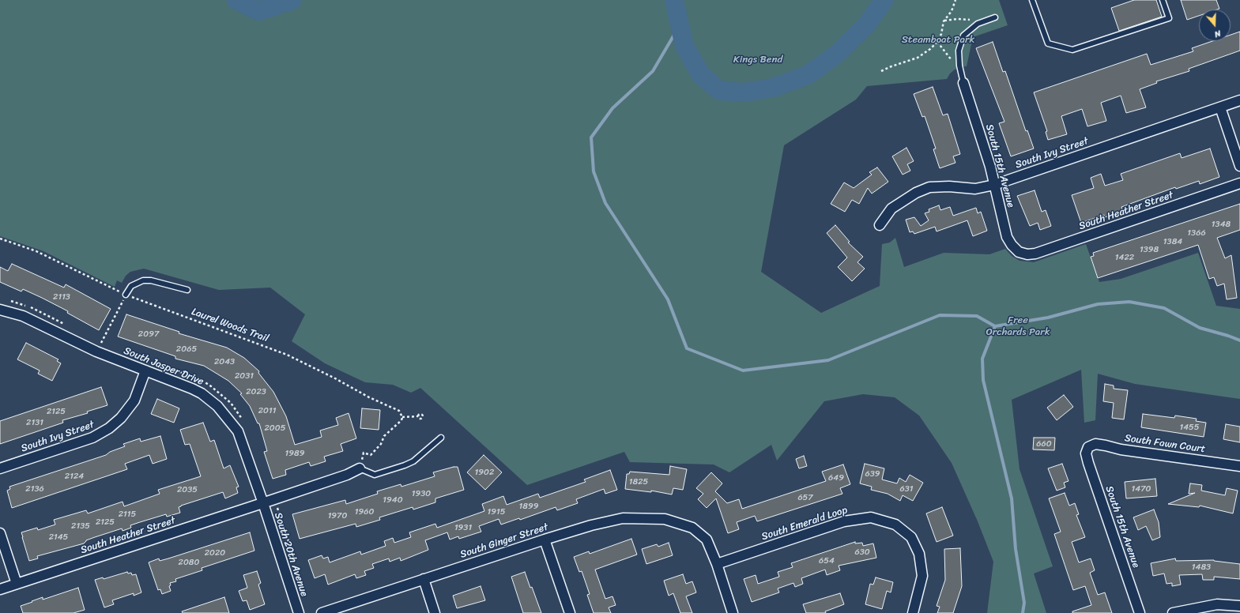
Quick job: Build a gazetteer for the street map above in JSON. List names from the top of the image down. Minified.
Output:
{"streets":{"street":["South Ivy Street","South 15th Avenue","South Heather Street","South Jasper Drive","South Fawn Court","South Emerald Loop","South Ginger Street","South 20th Avenue"],"path":["Laurel Woods Trail"]},"crossings":[["South Ivy Street","South 15th Avenue"],["South Ivy Street","South Jasper Drive"],["South 15th Avenue","South Heather Street"],["South 15th Avenue","South Fawn Court"],["South Heather Street","South Jasper Drive"],["South Heather Street","South 20th Avenue"],["South Jasper Drive","South 20th Avenue"],["South Emerald Loop","South Ginger Street"]],"parks":["Steamboat Park","Kings Bend","Free Orchards Park"],"house_numbers":["1348","1366","1384","1398","1422","2113","2097","2065","2043","2031","2023","2011","2125","2131","1455","2005","660","1989","1902","639","2124","649","1825","2136","631","1470","2035","1930","657","1940","1899","1960","1915","2115","1970","2125","2135","1931","2145","630","2020","654","2080","1483"],"north":"bottom"}
